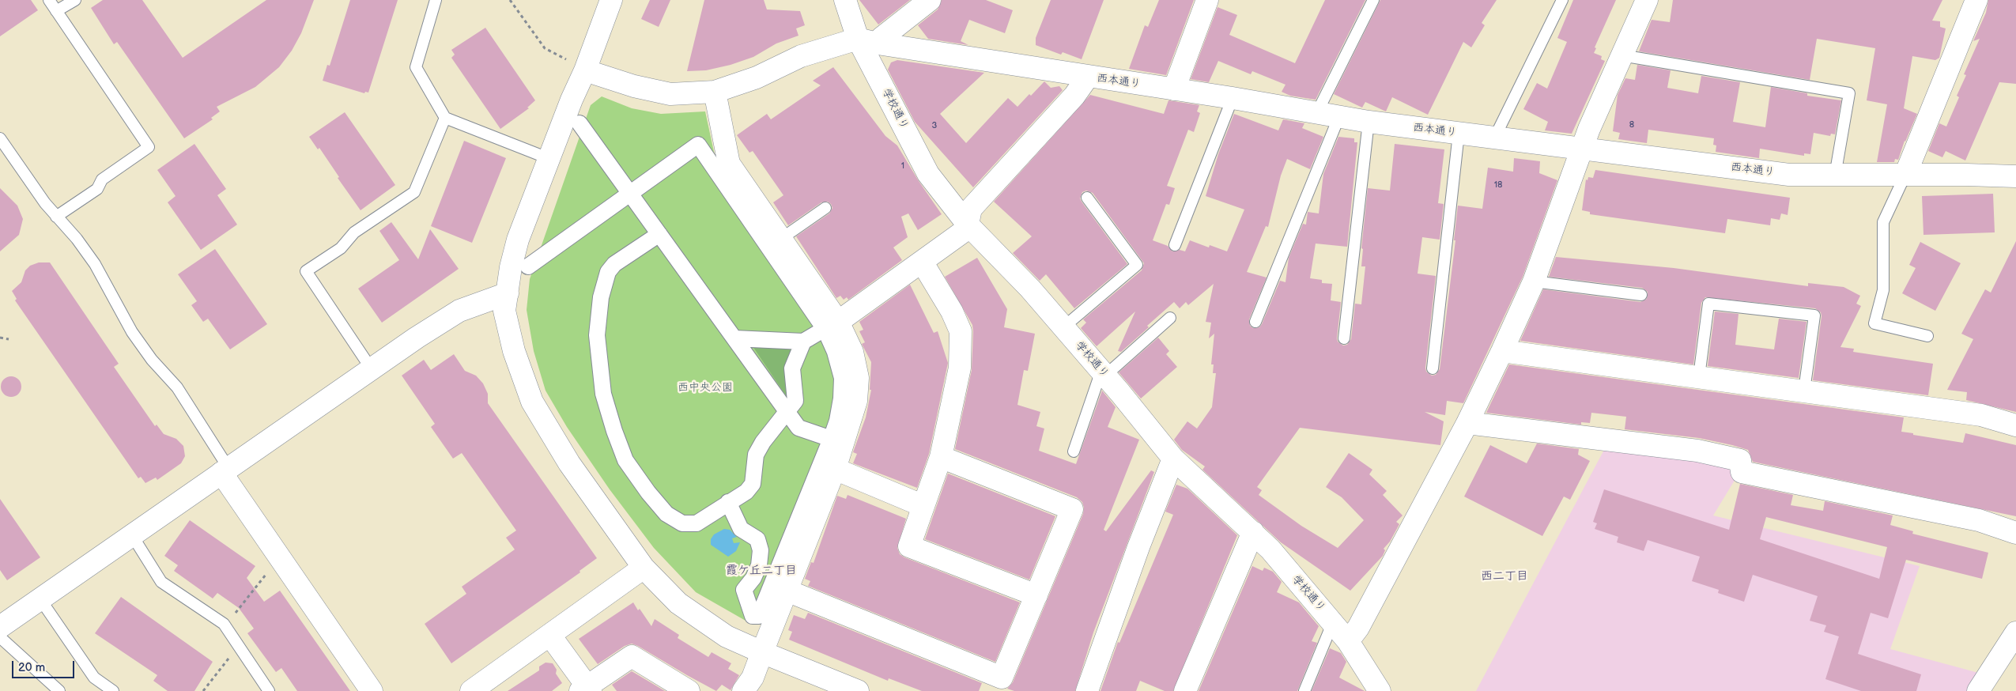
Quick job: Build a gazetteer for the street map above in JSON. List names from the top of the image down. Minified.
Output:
{"streets":{"street":["西本通り","学校通り"]},"crossings":[["西本通り","学校通り"]],"districts":["霞ケ丘二丁目","西二丁目"],"parks":["西中央公園"],"house_numbers":["8","3","1","18"],"scale_bar":"20 m"}
